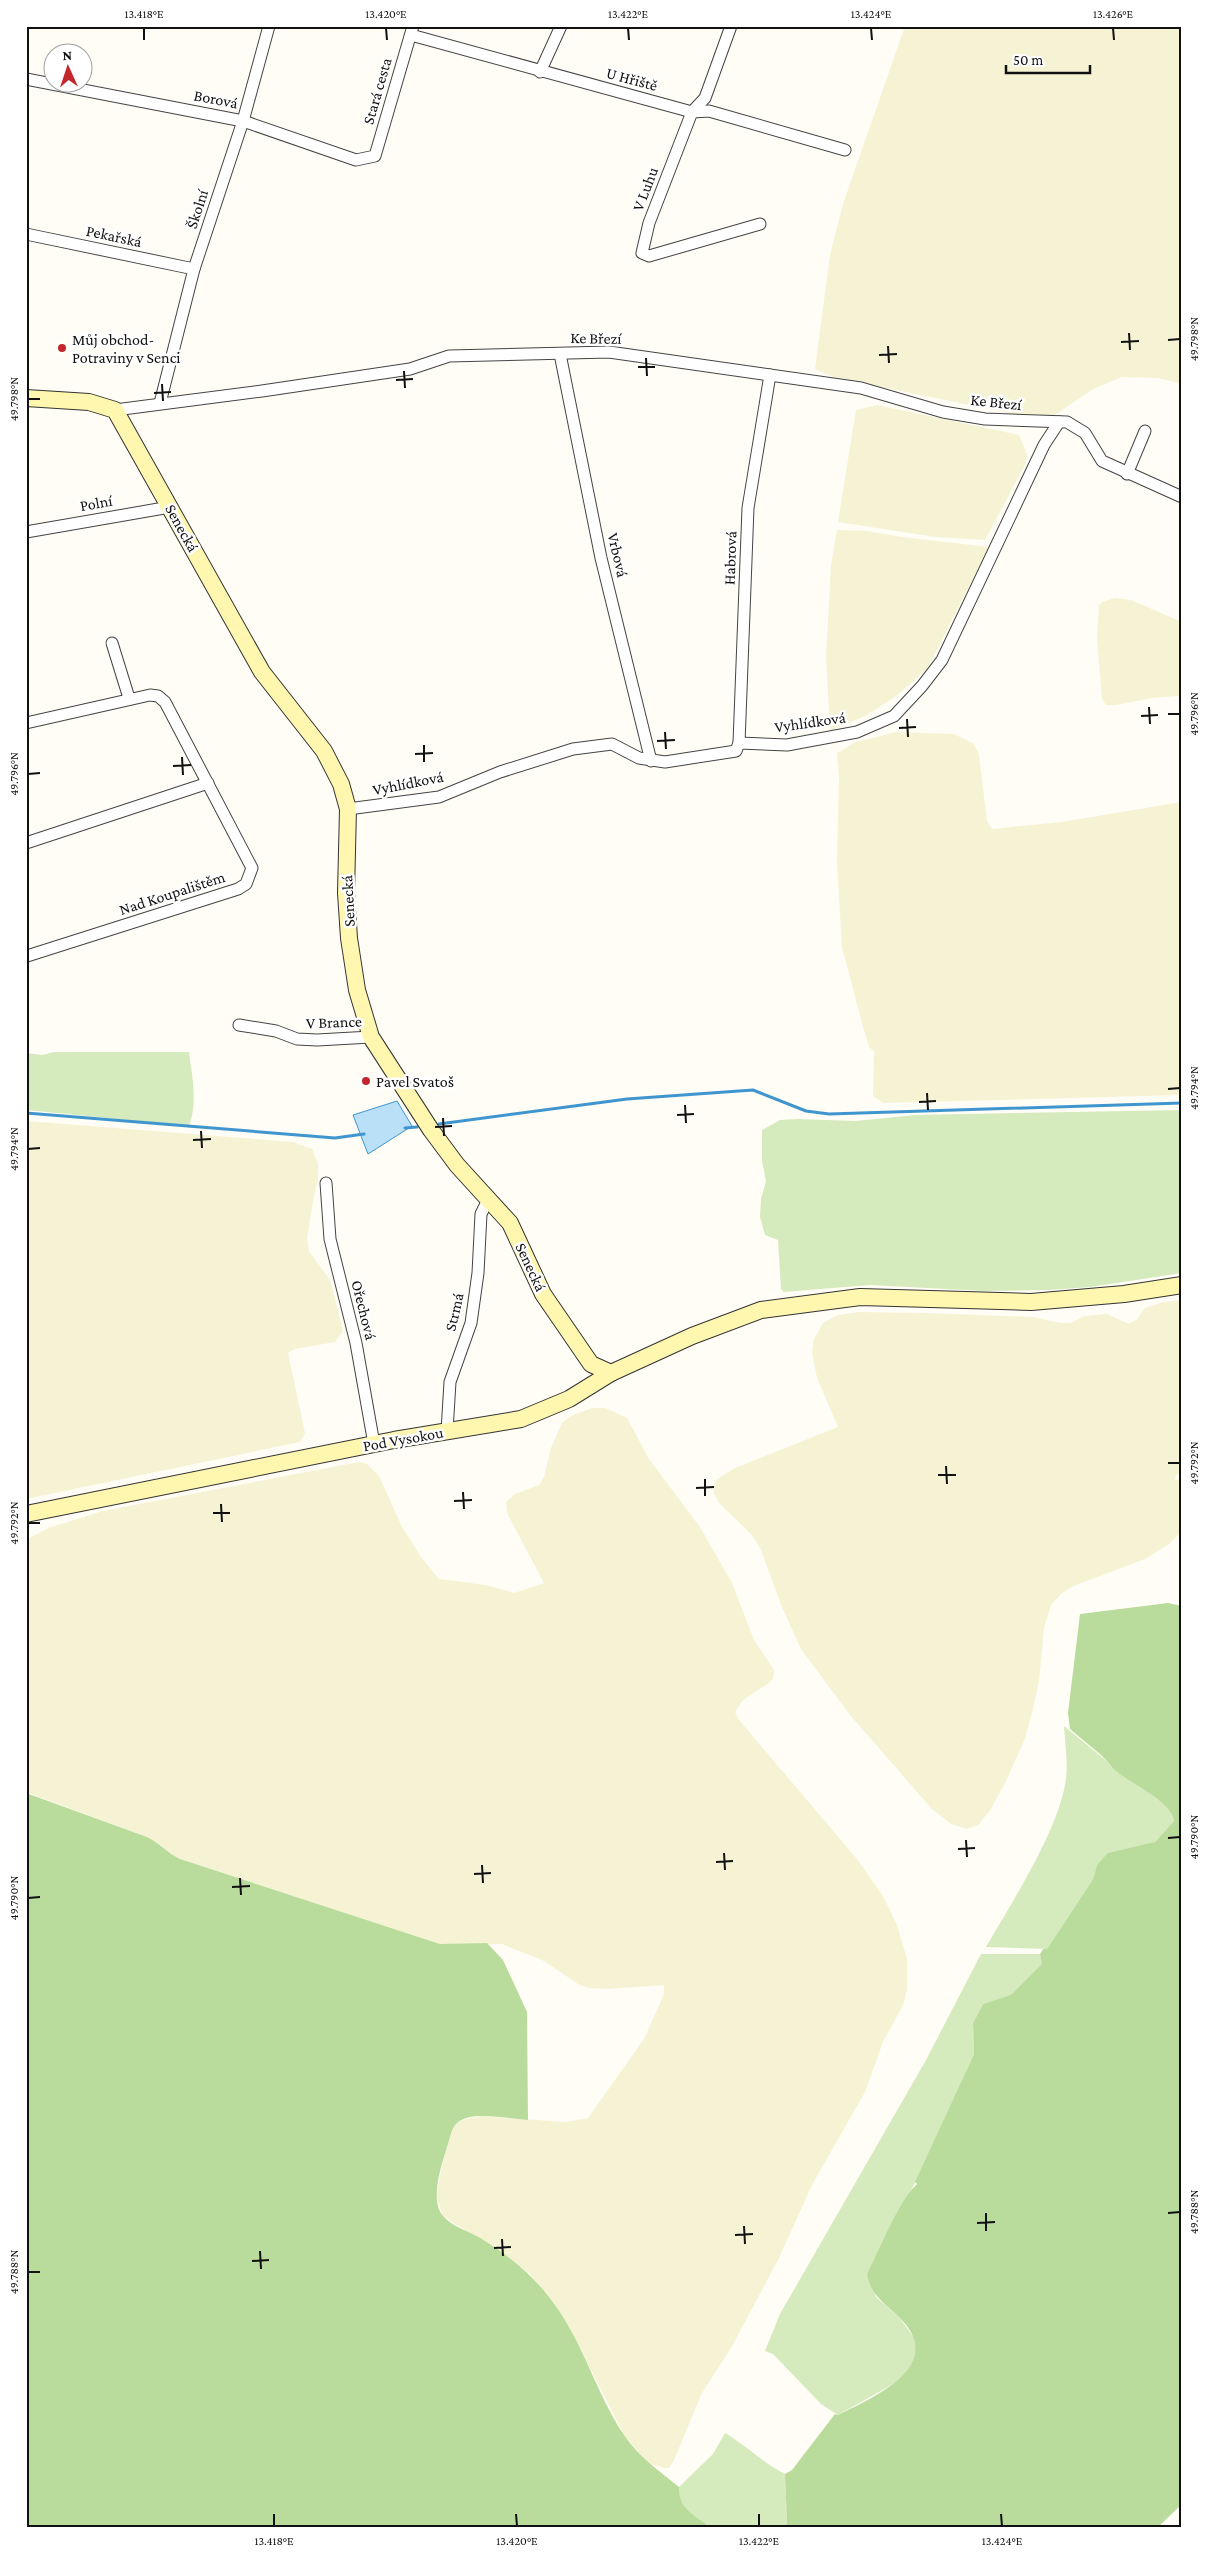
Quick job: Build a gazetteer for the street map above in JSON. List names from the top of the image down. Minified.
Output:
{"streets":{"street":["U Hřiště","Stará cesta","Borová","V Luhu","Školní","Pekařská","Ke Březí","Polní","Senecká","Vrbová","Habrová","Vyhlídková","Nad Koupalištěm","V Brance","Ořechová","Strmá","Pod Vysokou"]},"crossings":[["U Hřiště","Stará cesta"],["U Hřiště","V Luhu"],["Stará cesta","Borová"],["Borová","Školní"],["Školní","Pekařská"],["Školní","Ke Březí"],["Ke Březí","Senecká"],["Ke Březí","Vrbová"],["Ke Březí","Habrová"],["Ke Březí","Vyhlídková"],["Polní","Senecká"],["Senecká","Vyhlídková"],["Senecká","V Brance"],["Senecká","Strmá"],["Senecká","Pod Vysokou"],["Vrbová","Vyhlídková"],["Habrová","Vyhlídková"],["Ořechová","Pod Vysokou"],["Strmá","Pod Vysokou"]],"places":["Můj obchod- Potraviny v Senci","Pavel Svatoš"],"scale_bar":"50 m","north":"top","coordinates":["13.418°E","13.420°E","13.422°E","13.424°E","13.426°E","49.798°N","49.796°N","49.794°N","49.792°N","49.790°N","49.788°N"]}
